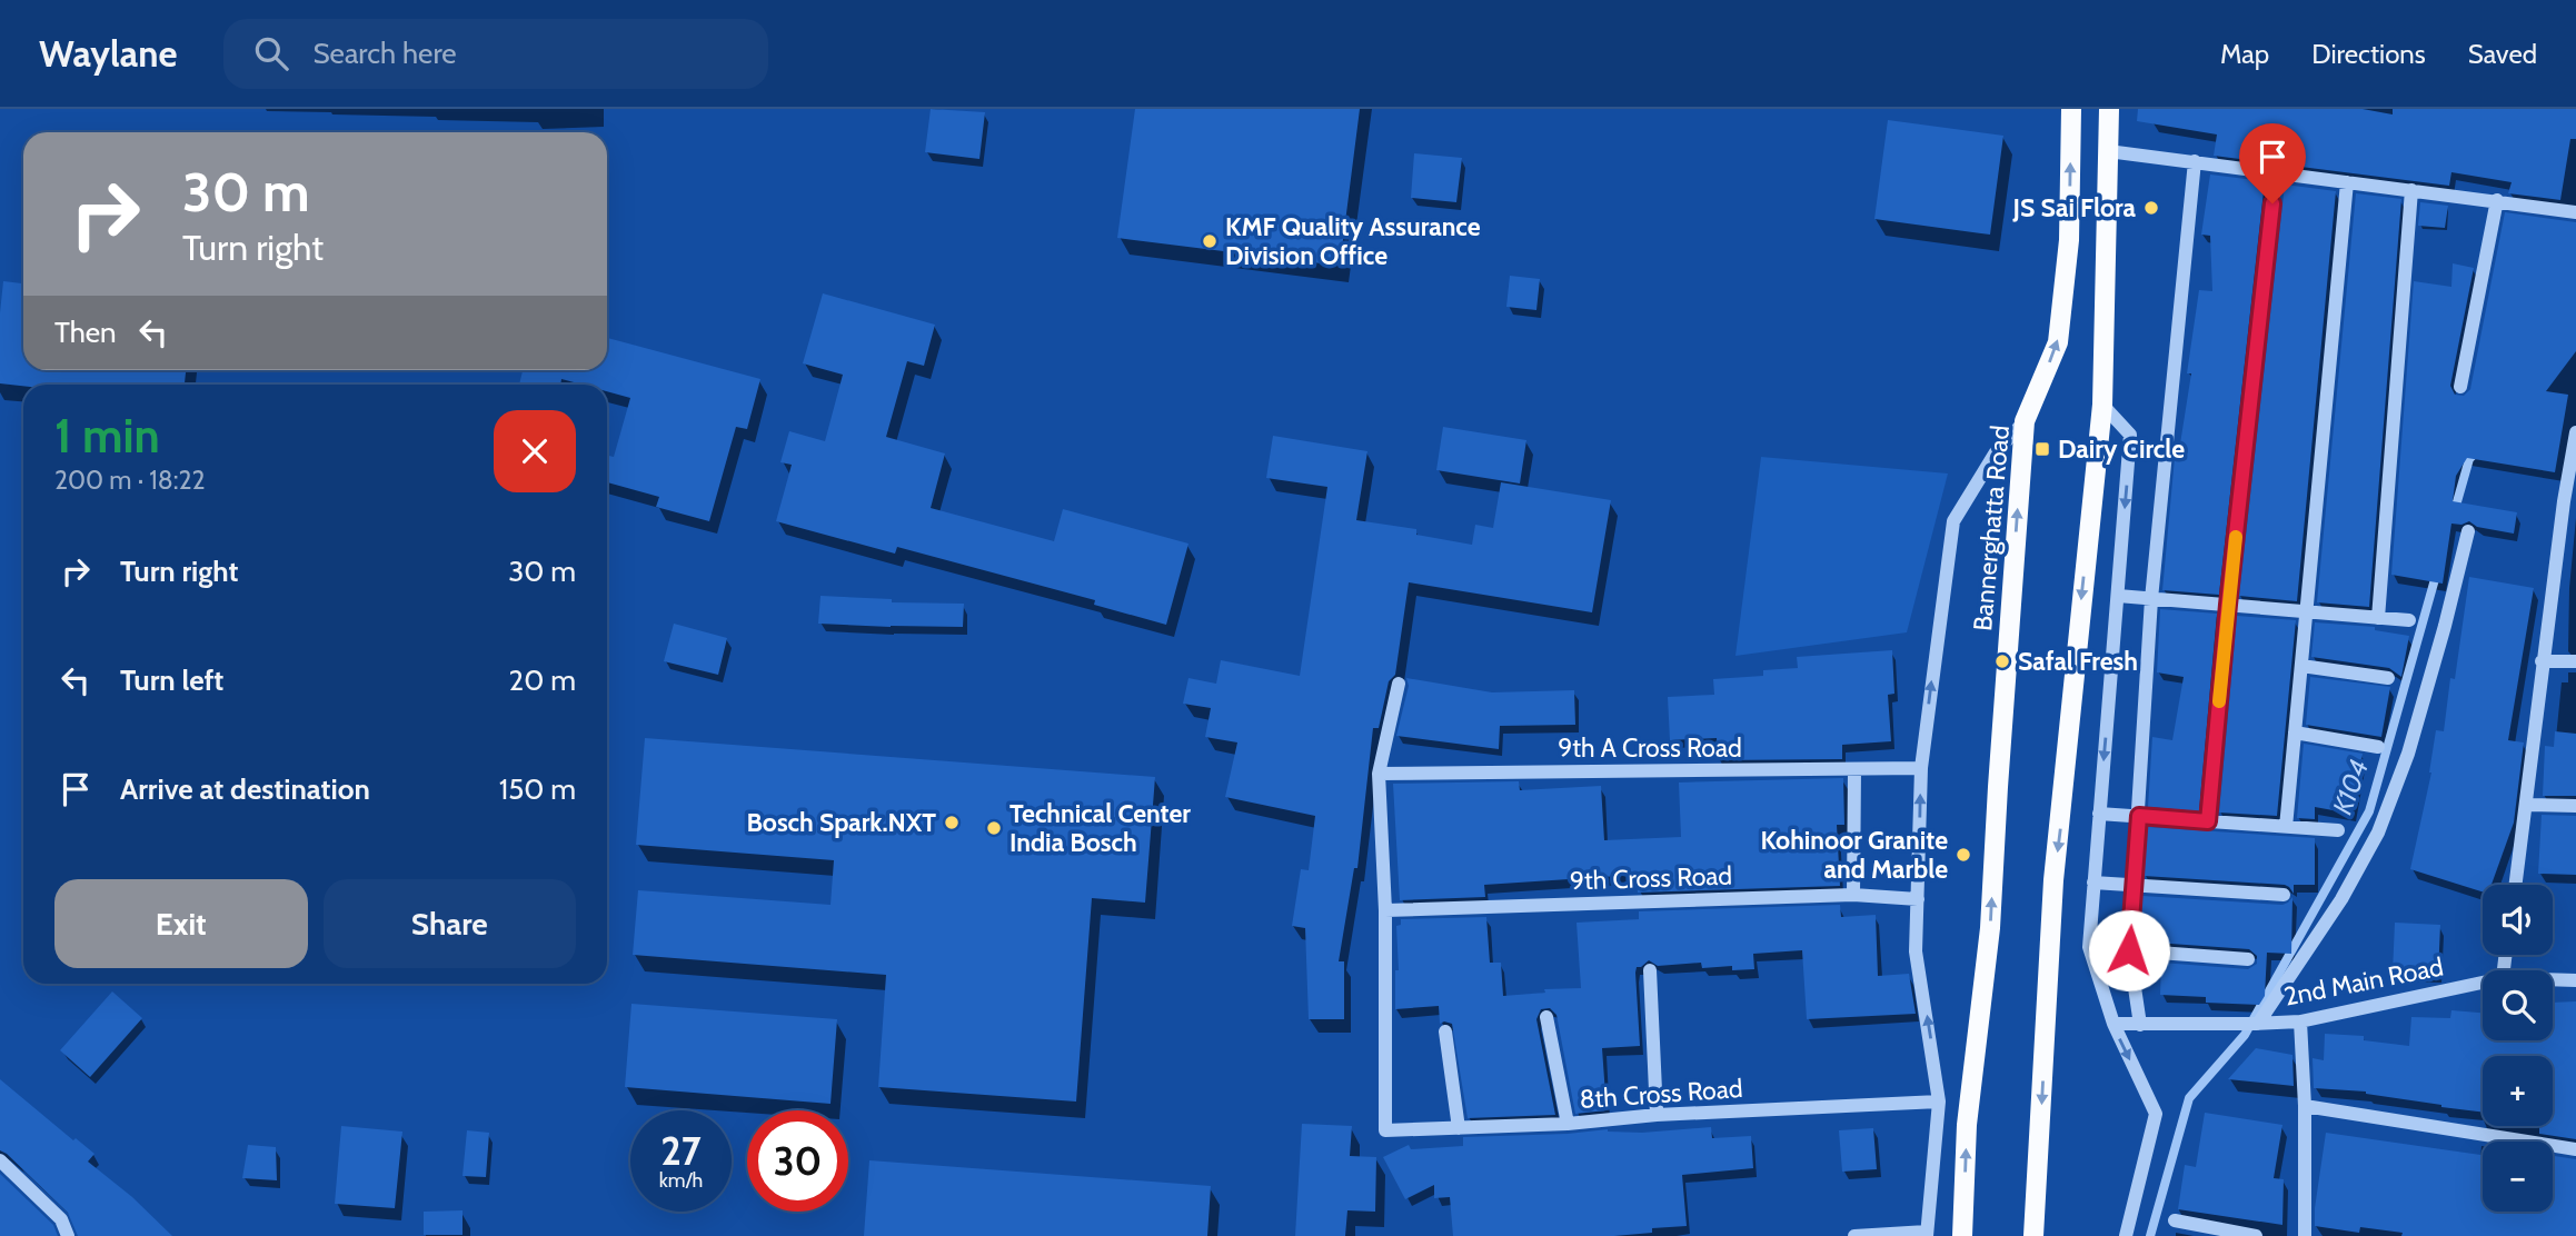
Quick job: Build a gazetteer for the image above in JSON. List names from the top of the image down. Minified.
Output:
{"streets":{"main road":["Bannerghatta Road"],"street":["9th A Cross Road","9th Cross Road","2nd Main Road","8th Cross Road"]},"crossings":[["9th Cross Road","8th Cross Road"]],"water":["K104"],"places":{"other":["JS Sai Flora","KMF Quality Assurance Division Office","Safal Fresh","Bosch Spark.NXT","Technical Center India Bosch","Kohinoor Granite and Marble"],"transit":["Dairy Circle"]},"page":{"header":"Waylane","search":"Search here","nav":["Map","Directions","Saved"],"turn":["30 m","Turn right"],"then":"Then","heading":["1 min","200 m · 18:22"],"list":[{"name":"Turn right","value":"30 m"},{"name":"Turn left","value":"20 m"},{"name":"Arrive at destination","value":"150 m"}],"buttons":["Exit","Share"],"map_buttons":["+","−"],"speed":"27 km/h","limit":"30"}}
